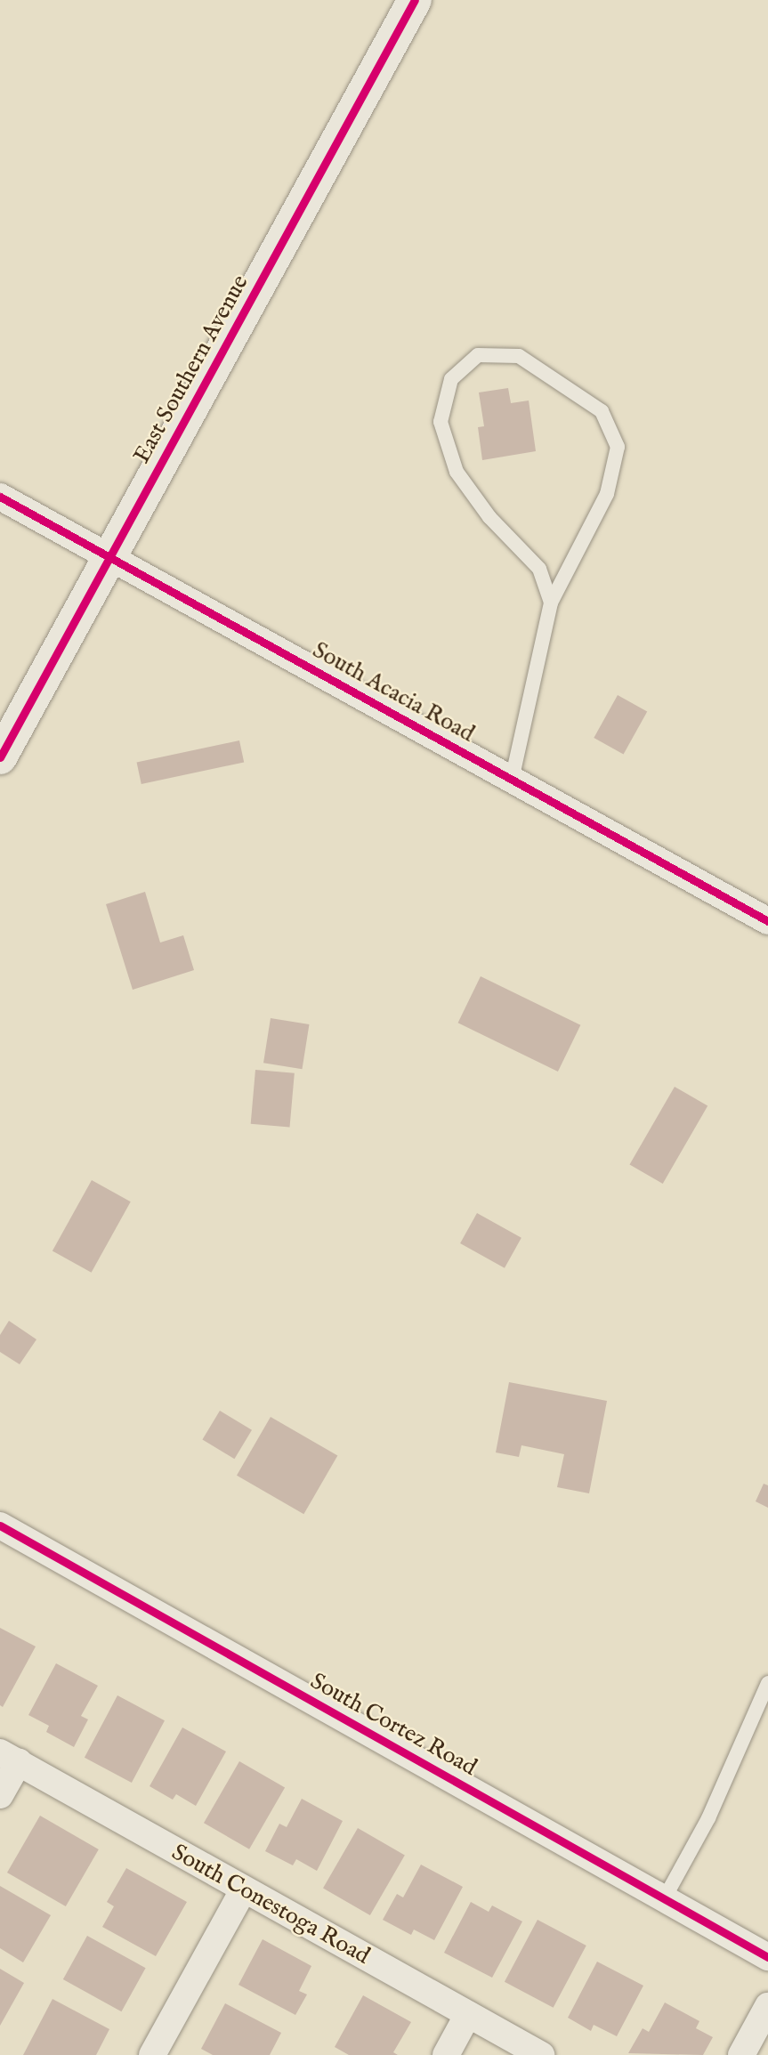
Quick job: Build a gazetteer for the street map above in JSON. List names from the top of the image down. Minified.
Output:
{"streets":{"street":["East Southern Avenue","South Acacia Road","South Cortez Road","South Conestoga Road"]},"crossings":[["East Southern Avenue","South Acacia Road"]]}
